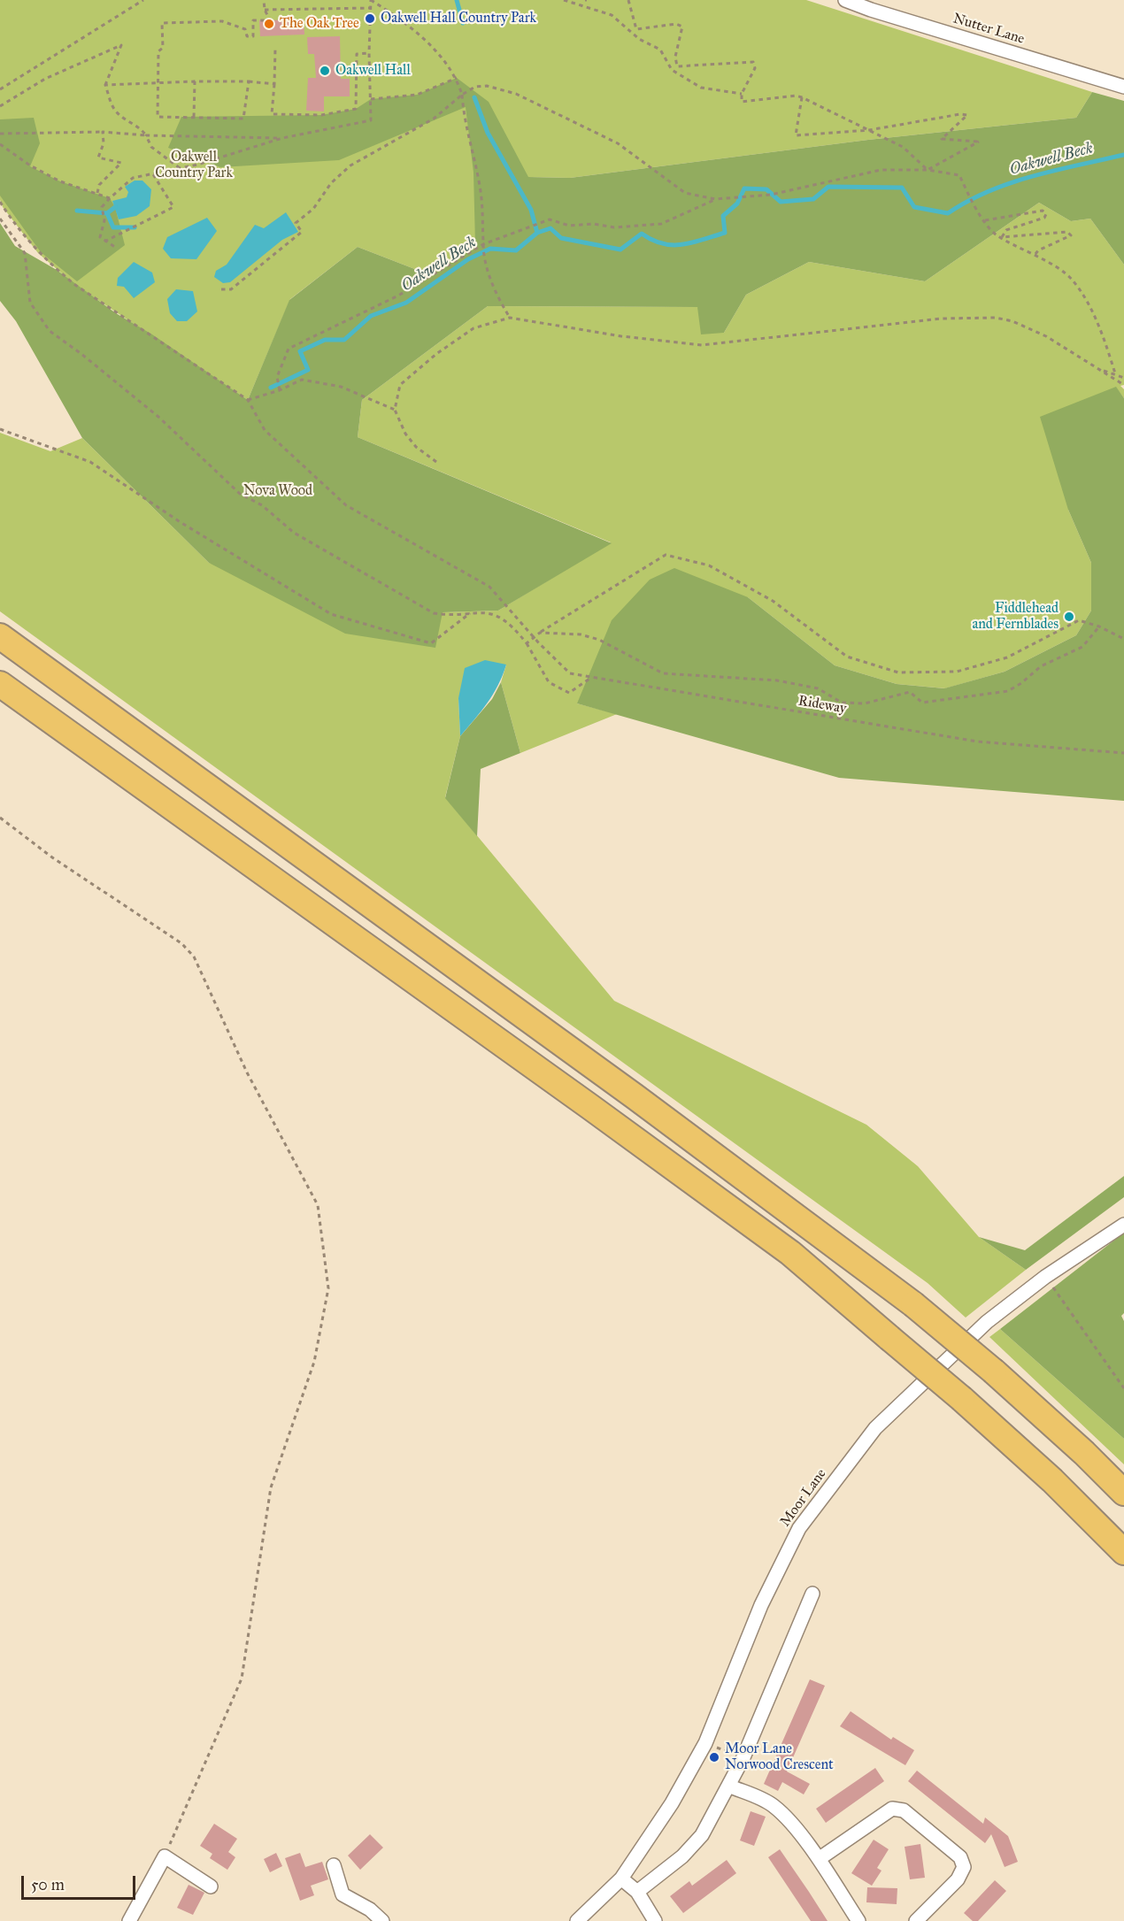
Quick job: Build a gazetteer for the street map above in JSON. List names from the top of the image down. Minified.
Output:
{"streets":{"street":["Nutter Lane","Moor Lane"],"path":["Rideway"]},"water":["Oakwell Beck"],"parks":["Oakwell Country Park","Nova Wood"],"places":["Oakwell Hall Country Park","The Oak Tree","Oakwell Hall","Fiddlehead and Fernblades","Moor Lane Norwood Crescent"],"scale_bar":"50 m"}
